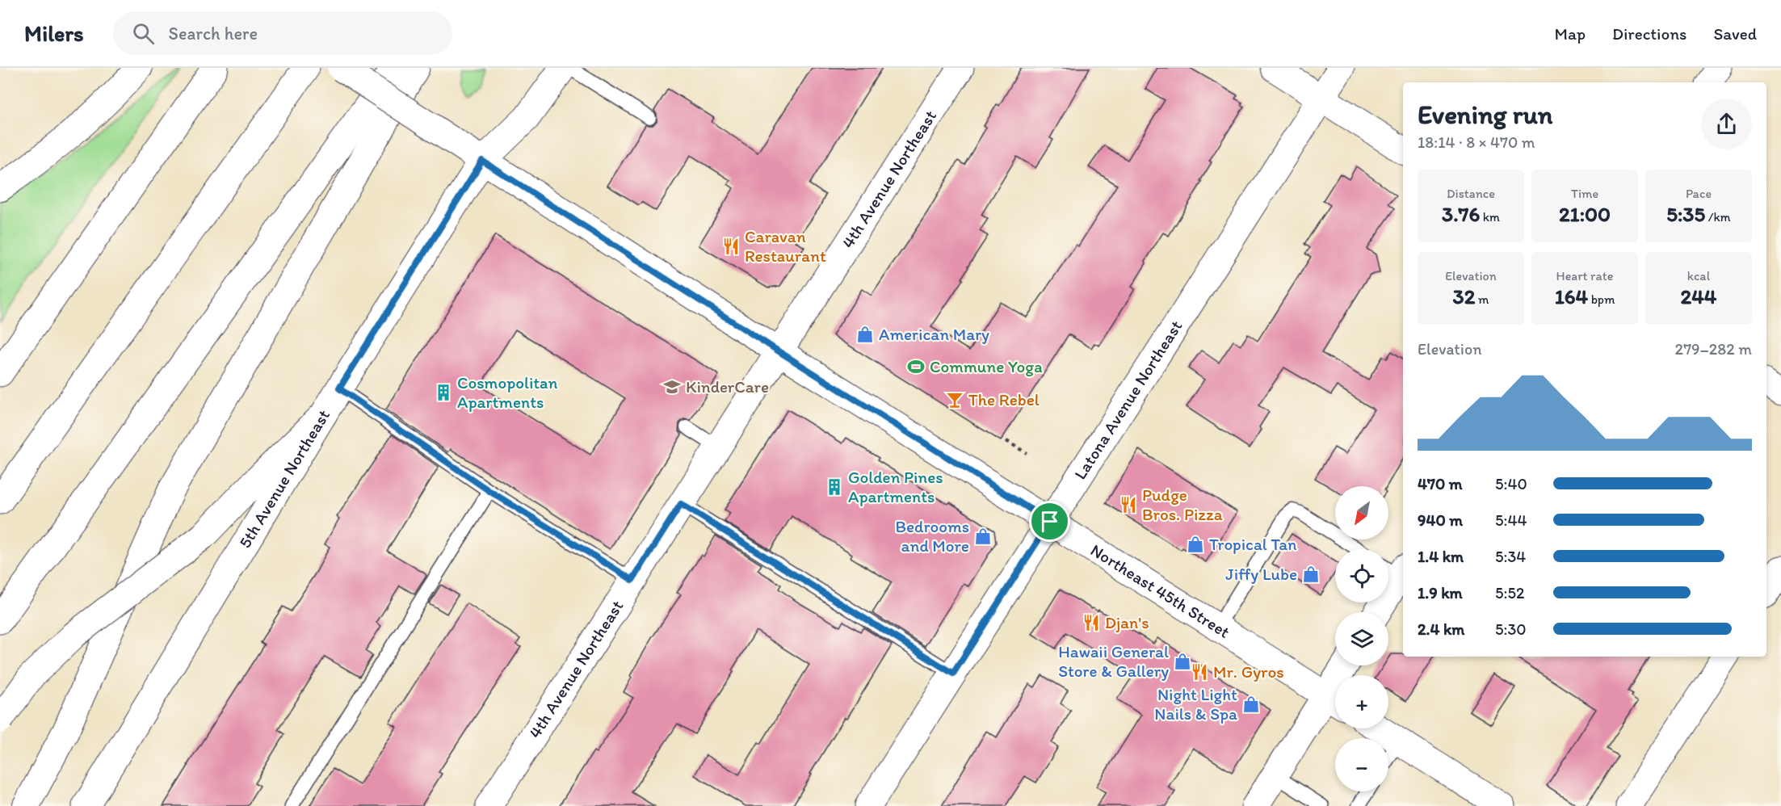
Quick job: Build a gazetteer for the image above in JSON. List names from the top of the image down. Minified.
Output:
{"streets":{"main road":["4th Avenue Northeast","Latona Avenue Northeast","5th Avenue Northeast","Northeast 45th Street"]},"crossings":[["4th Avenue Northeast","Northeast 45th Street"],["Latona Avenue Northeast","Northeast 45th Street"],["5th Avenue Northeast","Northeast 45th Street"]],"places":{"restaurant":["Caravan Restaurant","Pudge Bros. Pizza","Djan's","Mr. Gyros"],"shop":["American Mary","Bedrooms and More","Tropical Tan","Jiffy Lube","Hawaii General Store & Gallery","Night Light Nails & Spa"],"sports":["Commune Yoga"],"school or university":["KinderCare"],"building":["Cosmopolitan Apartments","Golden Pines Apartments"],"bar":["The Rebel"]},"north":"bottom left","page":{"header":"Milers","search":"Search here","nav":["Map","Directions","Saved"],"heading":["Evening run","18:14 · 8 × 470 m"],"stats":[["Distance","3.76 km"],["Time","21:00"],["Pace","5:35 /km"],["Elevation","32 m"],["Heart rate","164 bpm"],["kcal","244"]],"chart":["Elevation","279–282 m"],"list":[{"name":"470 m","note":"5:40"},{"name":"940 m","note":"5:44"},{"name":"1.4 km","note":"5:34"},{"name":"1.9 km","note":"5:52"},{"name":"2.4 km","note":"5:30"}],"map_buttons":["+","−"]}}
